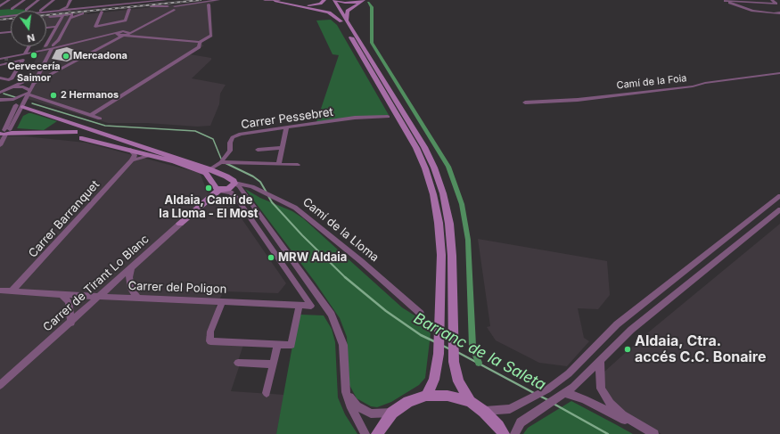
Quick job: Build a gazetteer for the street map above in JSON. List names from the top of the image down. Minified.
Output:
{"streets":{"main road":["Camí de la Lloma","Carrer de Tirant Lo Blanc"],"street":["Camí de la Foia","Carrer Pessebret","Carrer Barranquet","Carrer del Poligon"]},"crossings":[["Carrer Pessebret","Camí de la Lloma"],["Carrer Barranquet","Carrer del Poligon"],["Camí de la Lloma","Carrer de Tirant Lo Blanc"],["Carrer de Tirant Lo Blanc","Carrer del Poligon"]],"water":["Barranc de la Saleta"],"places":["Cervecería Saimor","Mercadona","2 Hermanos","Aldaia, Camí de la Lloma - El Most","MRW Aldaia","Aldaia, Ctra. accés C.C. Bonaire"],"north":"bottom"}
